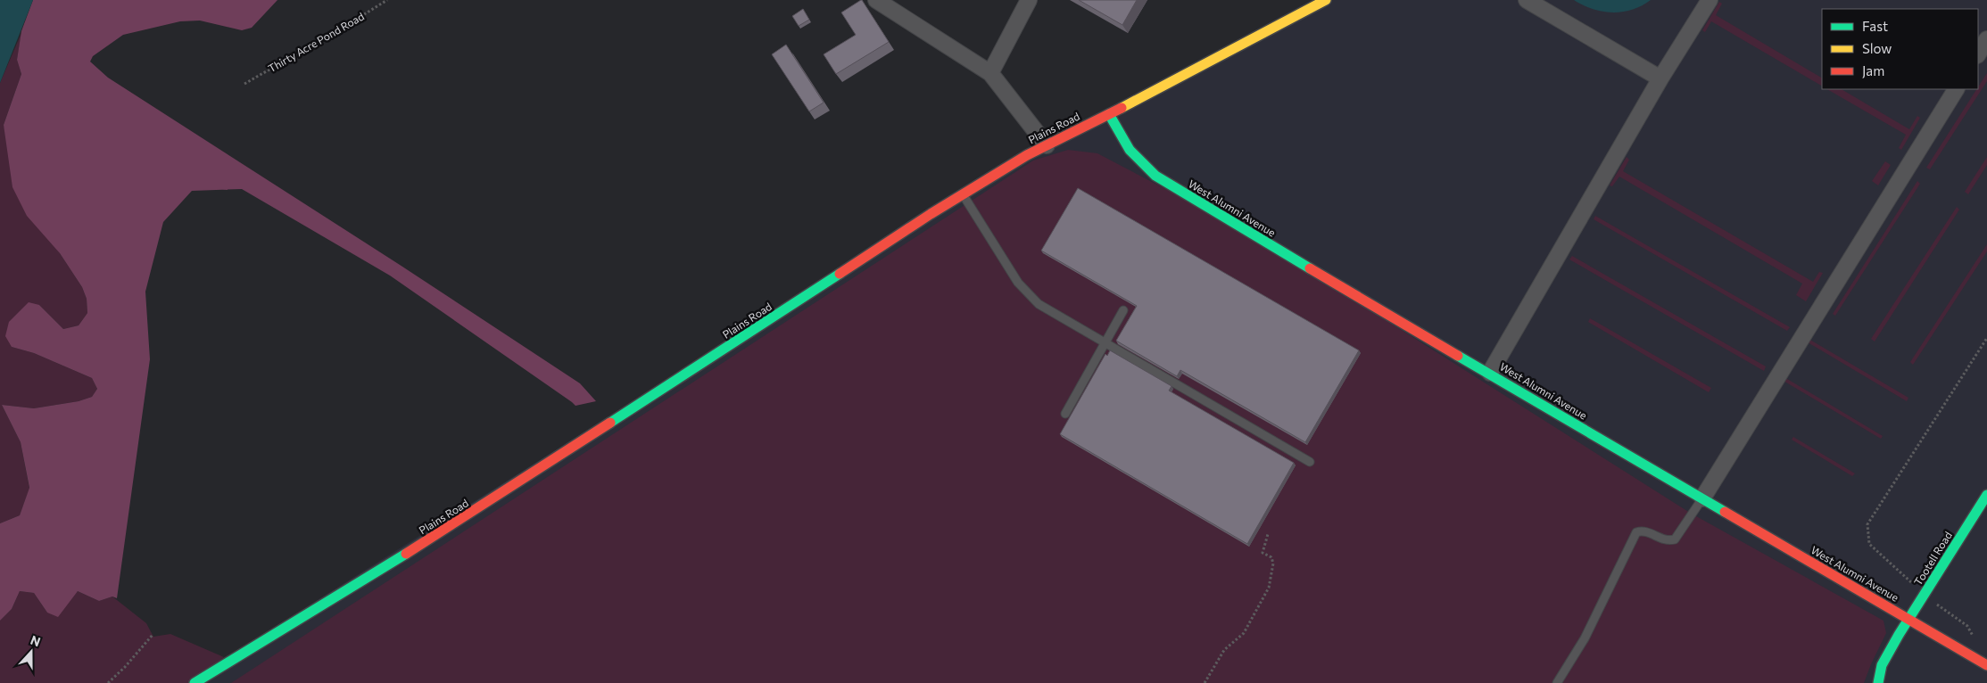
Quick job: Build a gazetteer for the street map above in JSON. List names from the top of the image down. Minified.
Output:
{"streets":{"street":["Plains Road","West Alumni Avenue","Tootell Road"],"path":["Thirty Acre Pond Road"]},"crossings":[["Plains Road","West Alumni Avenue"],["West Alumni Avenue","Tootell Road"]],"legend":["Fast","Slow","Jam"],"north":"top"}
